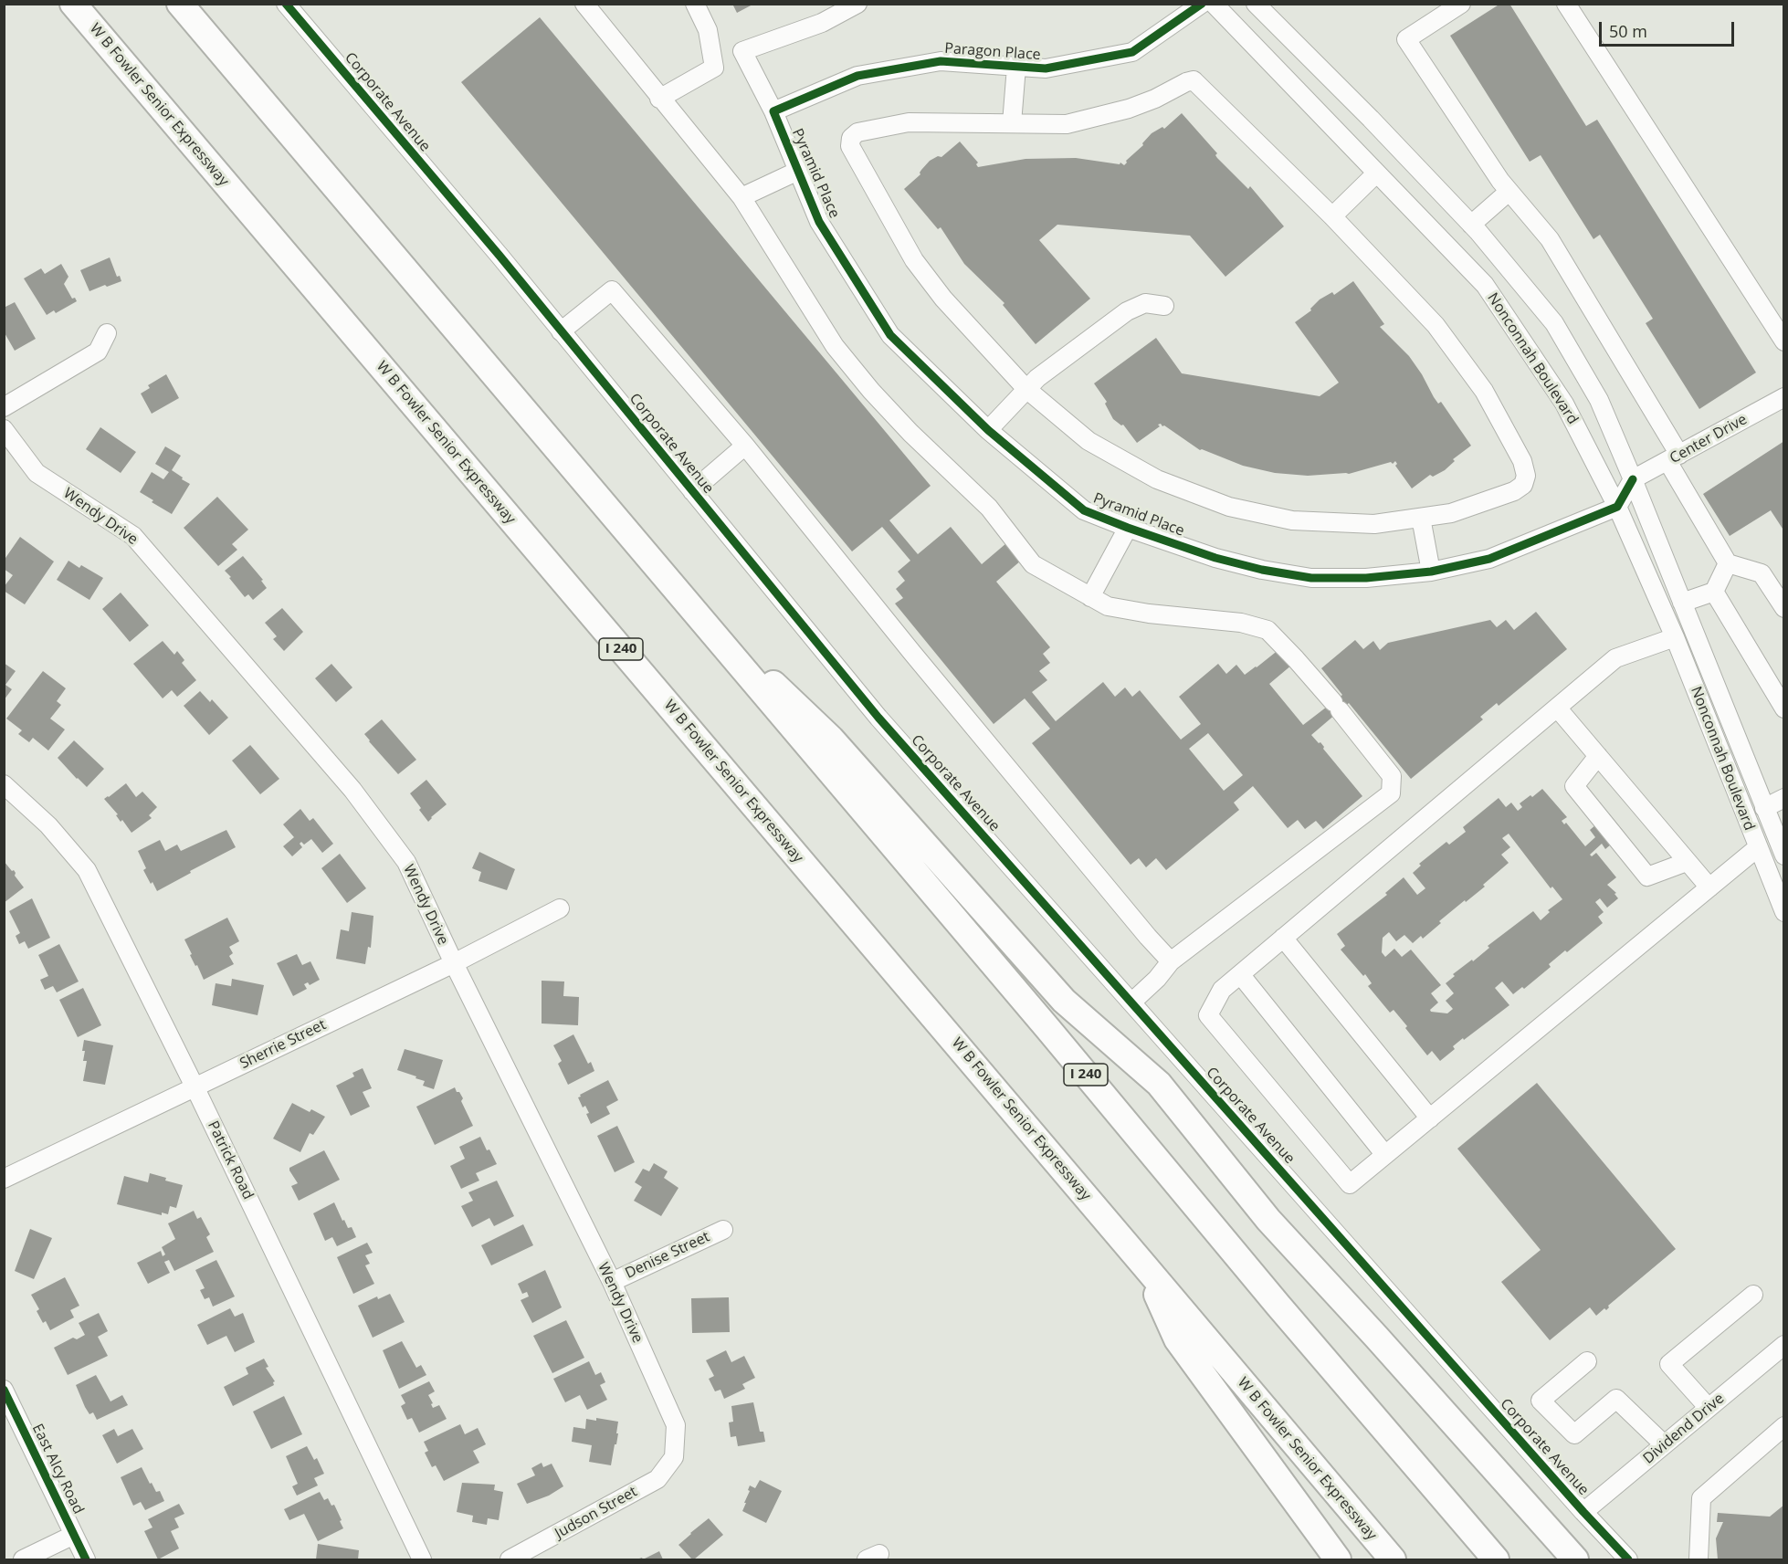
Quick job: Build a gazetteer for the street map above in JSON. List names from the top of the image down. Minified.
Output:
{"streets":{"highway":["W B Fowler Senior Expressway","I 240"],"street":["Paragon Place","Corporate Avenue","Pyramid Place","Nonconnah Boulevard","Center Drive","Wendy Drive","Sherrie Street","Patrick Road","Denise Street","Dividend Drive","East Alcy Road","Judson Street"]},"crossings":[["Paragon Place","Pyramid Place"],["Corporate Avenue","Dividend Drive"],["Pyramid Place","Nonconnah Boulevard"],["Nonconnah Boulevard","Center Drive"],["Wendy Drive","Sherrie Street"],["Wendy Drive","Denise Street"],["Wendy Drive","Judson Street"],["Sherrie Street","Patrick Road"]],"scale_bar":"50 m"}
